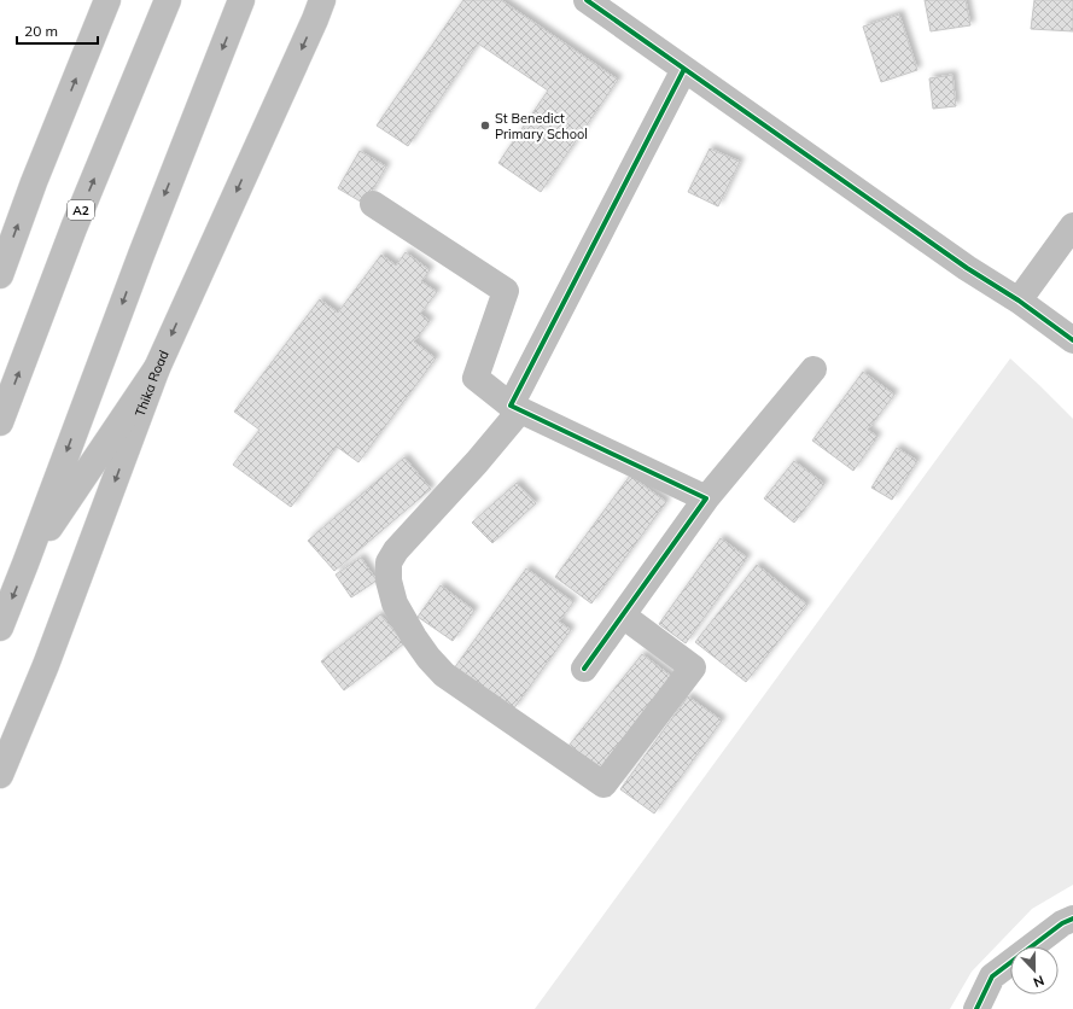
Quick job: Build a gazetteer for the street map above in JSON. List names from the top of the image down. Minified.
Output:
{"streets":{"main road":["A2","Thika Road"]},"places":["St Benedict Primary School"],"scale_bar":"20 m","north":"bottom"}
